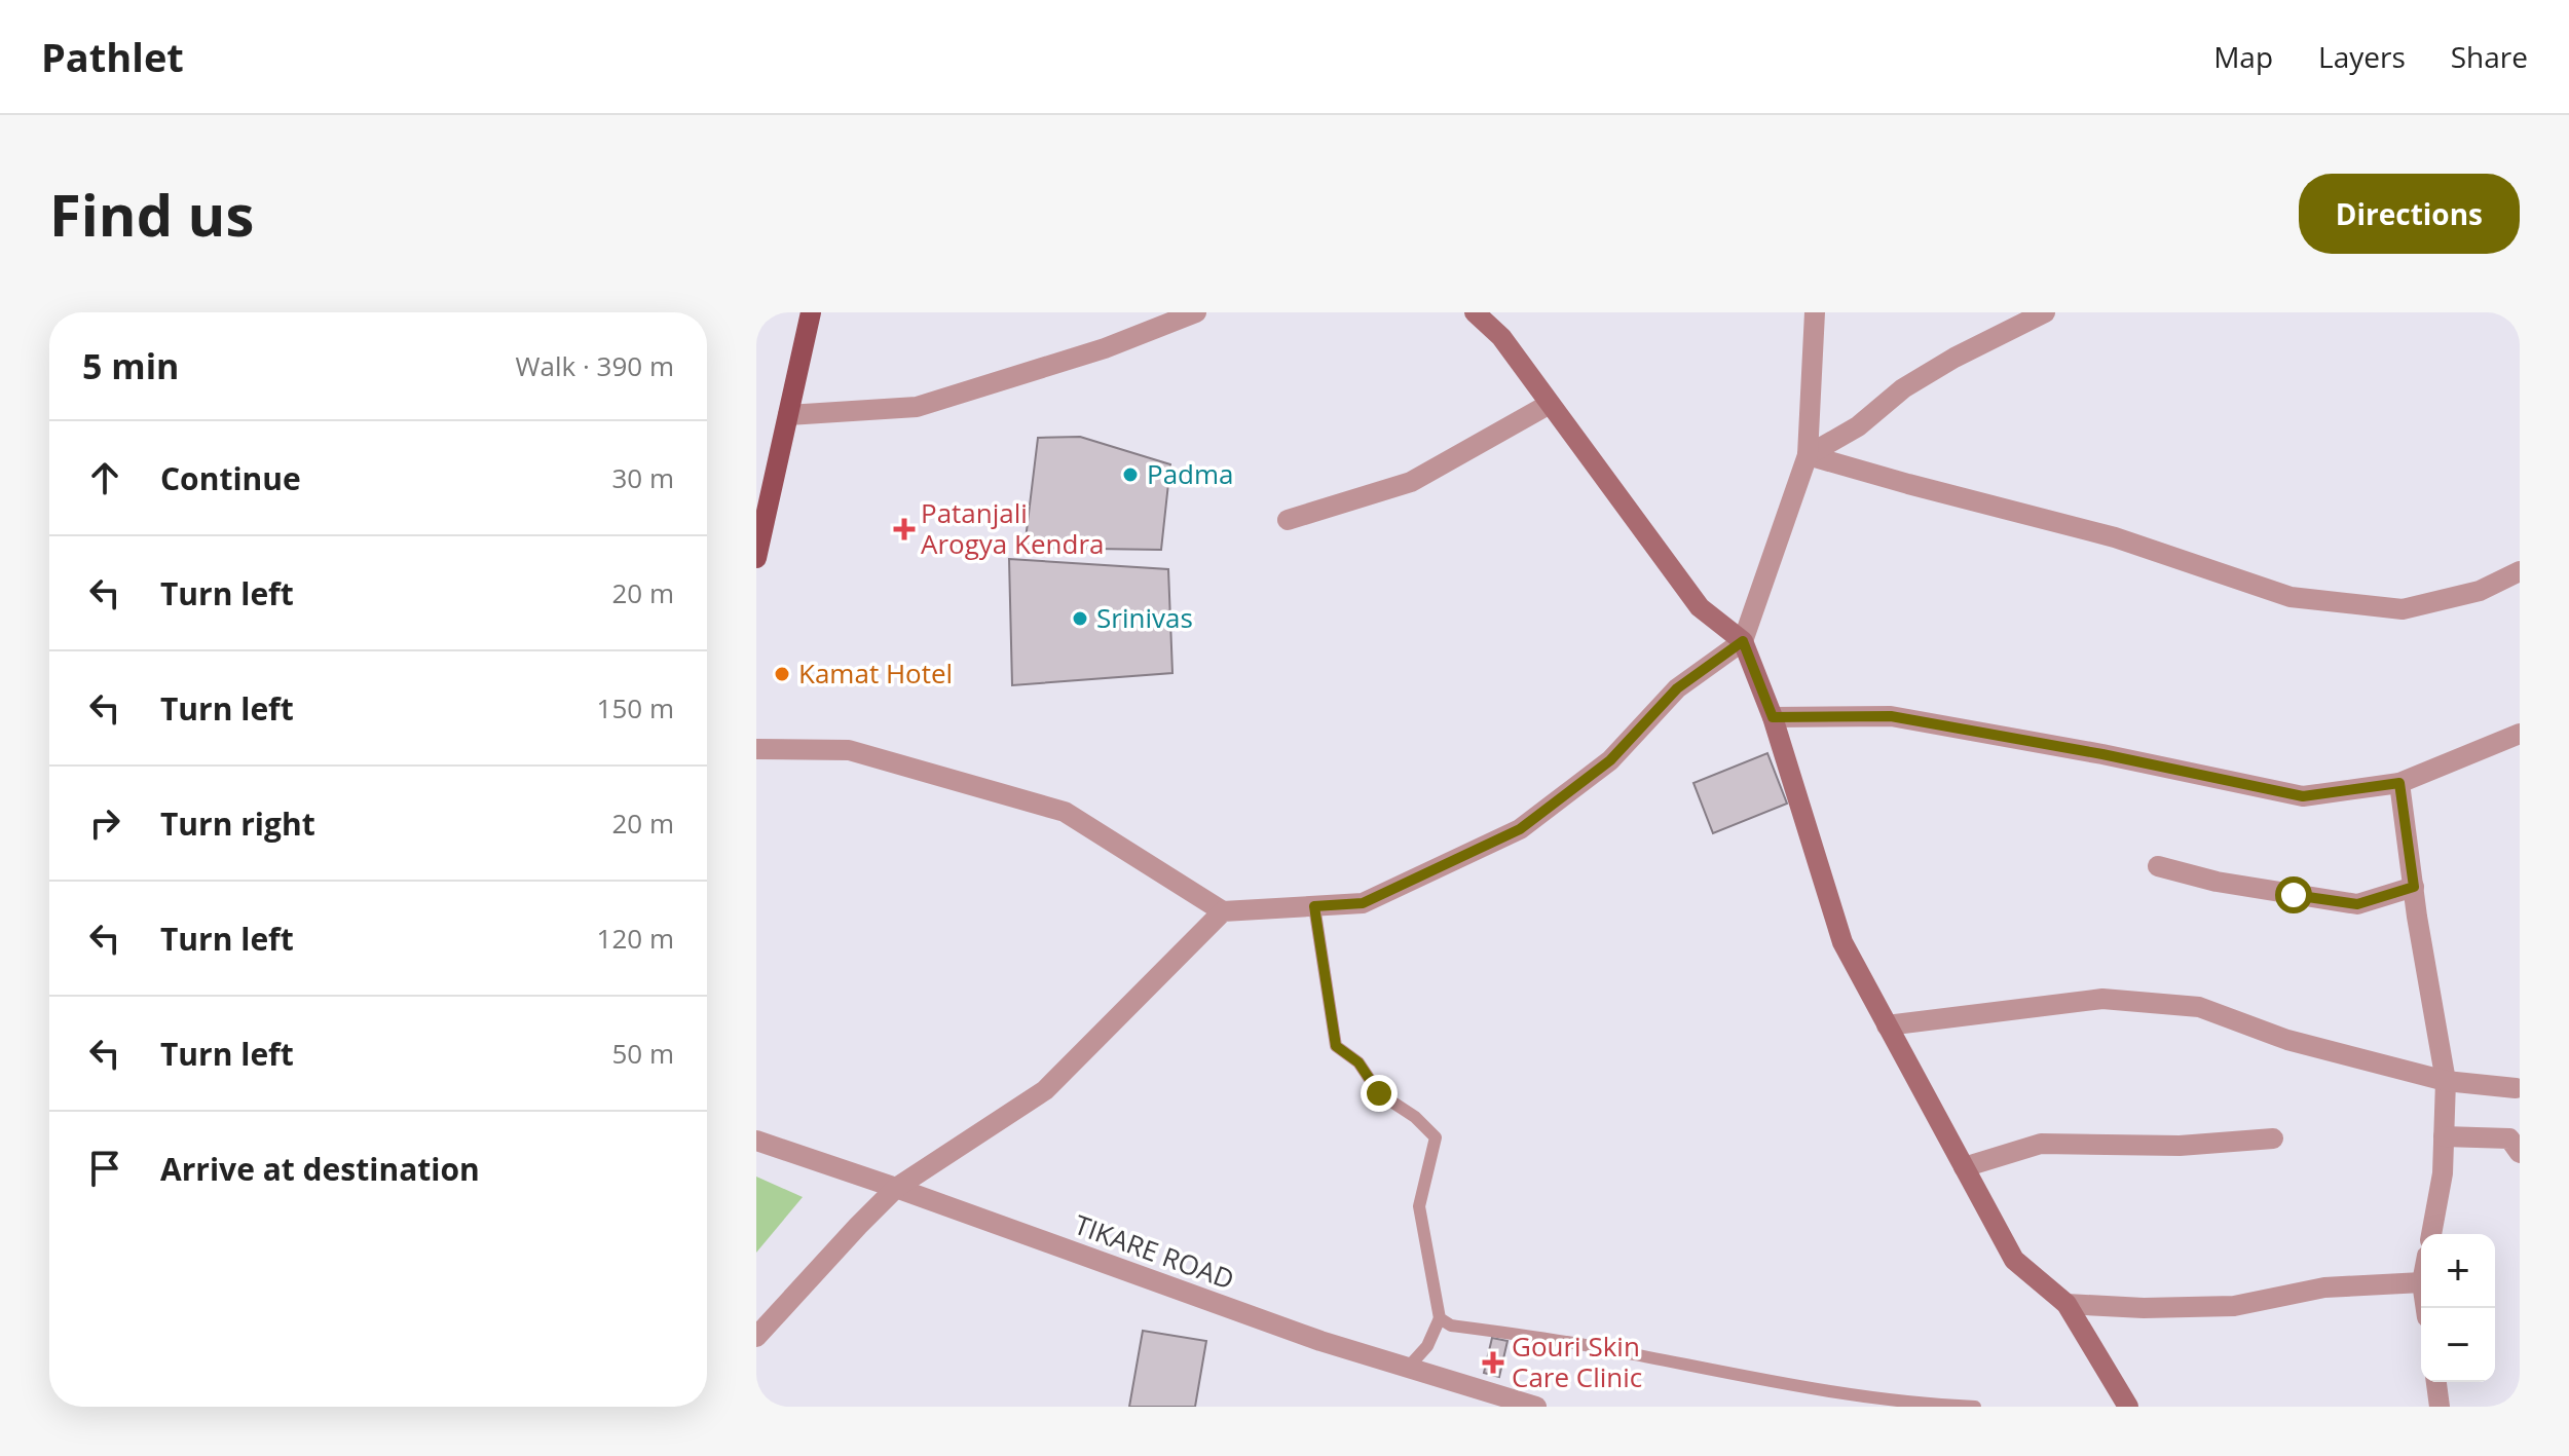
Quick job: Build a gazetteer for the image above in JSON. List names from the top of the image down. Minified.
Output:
{"streets":{"street":["TIKARE ROAD"]},"places":{"other":["Padma","Srinivas","Kamat Hotel"],"health":["Patanjali Arogya Kendra","Gouri Skin Care Clinic"]},"page":{"header":"Pathlet","nav":["Map","Layers","Share"],"buttons":"Directions","title":"Find us","heading":["5 min","Walk · 390 m"],"list":[["Continue","30 m"],["Turn left","20 m"],["Turn left","150 m"],["Turn right","20 m"],["Turn left","120 m"],["Turn left","50 m"],"Arrive at destination"],"map_buttons":["+","−"]}}
